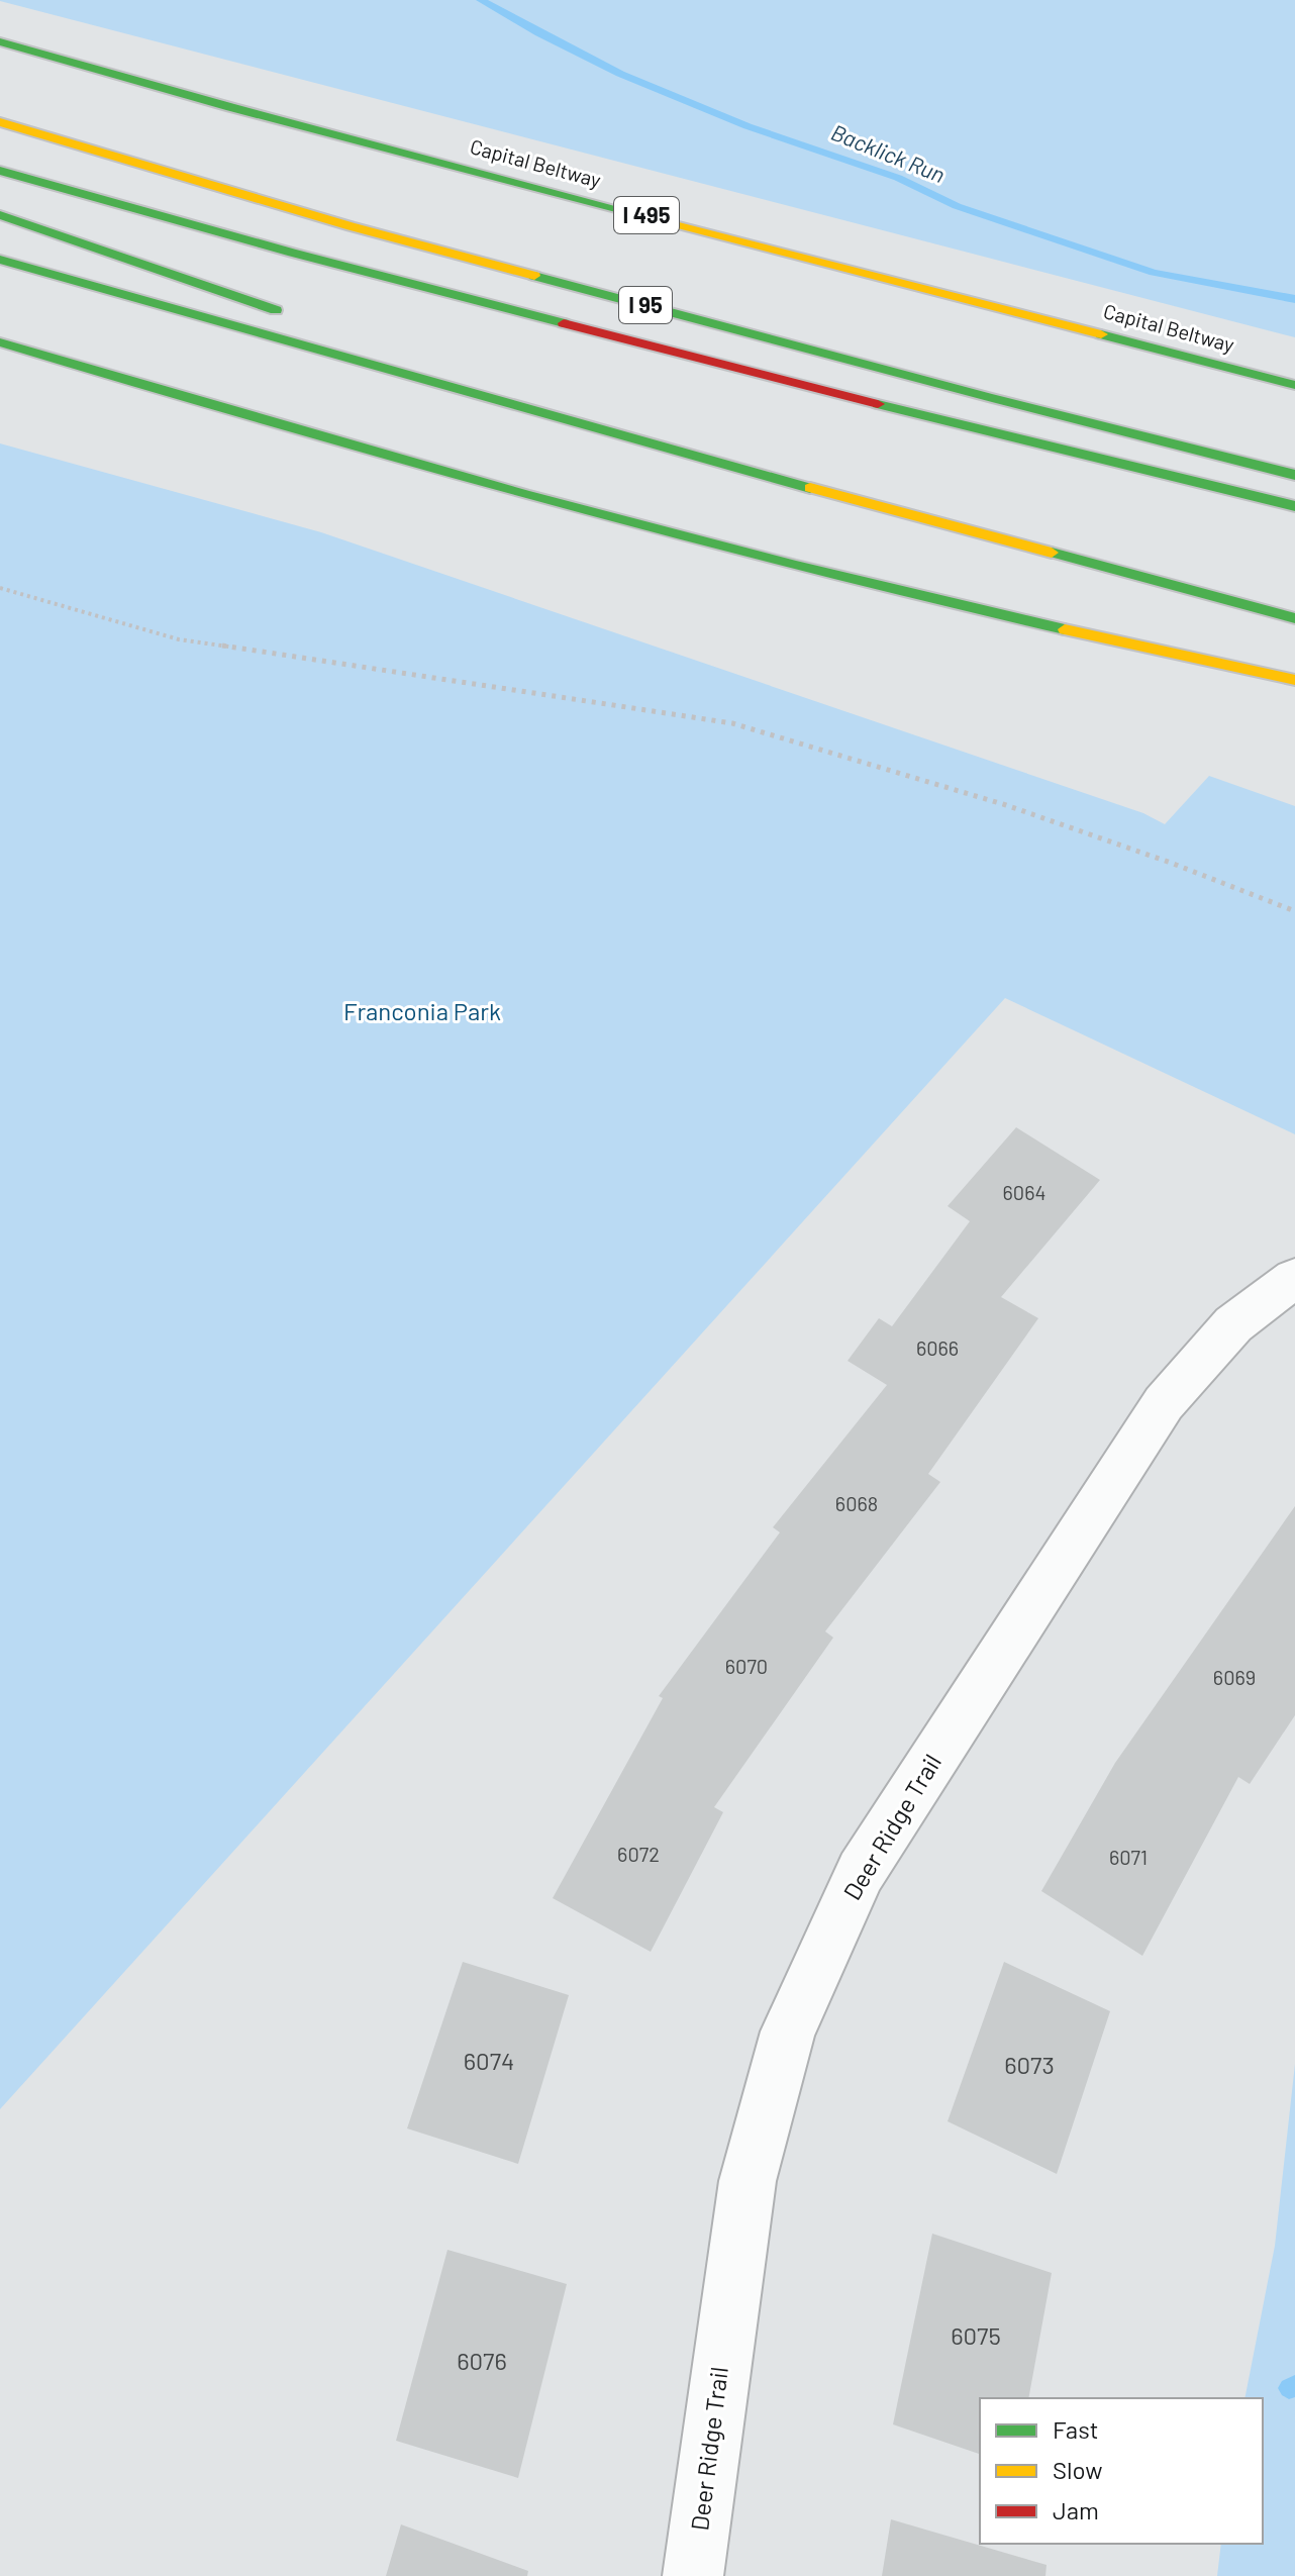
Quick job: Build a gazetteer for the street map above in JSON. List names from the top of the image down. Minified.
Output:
{"streets":{"highway":["Capital Beltway","I 495","I 95"],"street":["Deer Ridge Trail"]},"water":["Backlick Run"],"parks":["Franconia Park"],"house_numbers":["6064","6066","6068","6070","6069","6072","6071","6074","6073","6075","6076"],"legend":["Fast","Slow","Jam"]}
